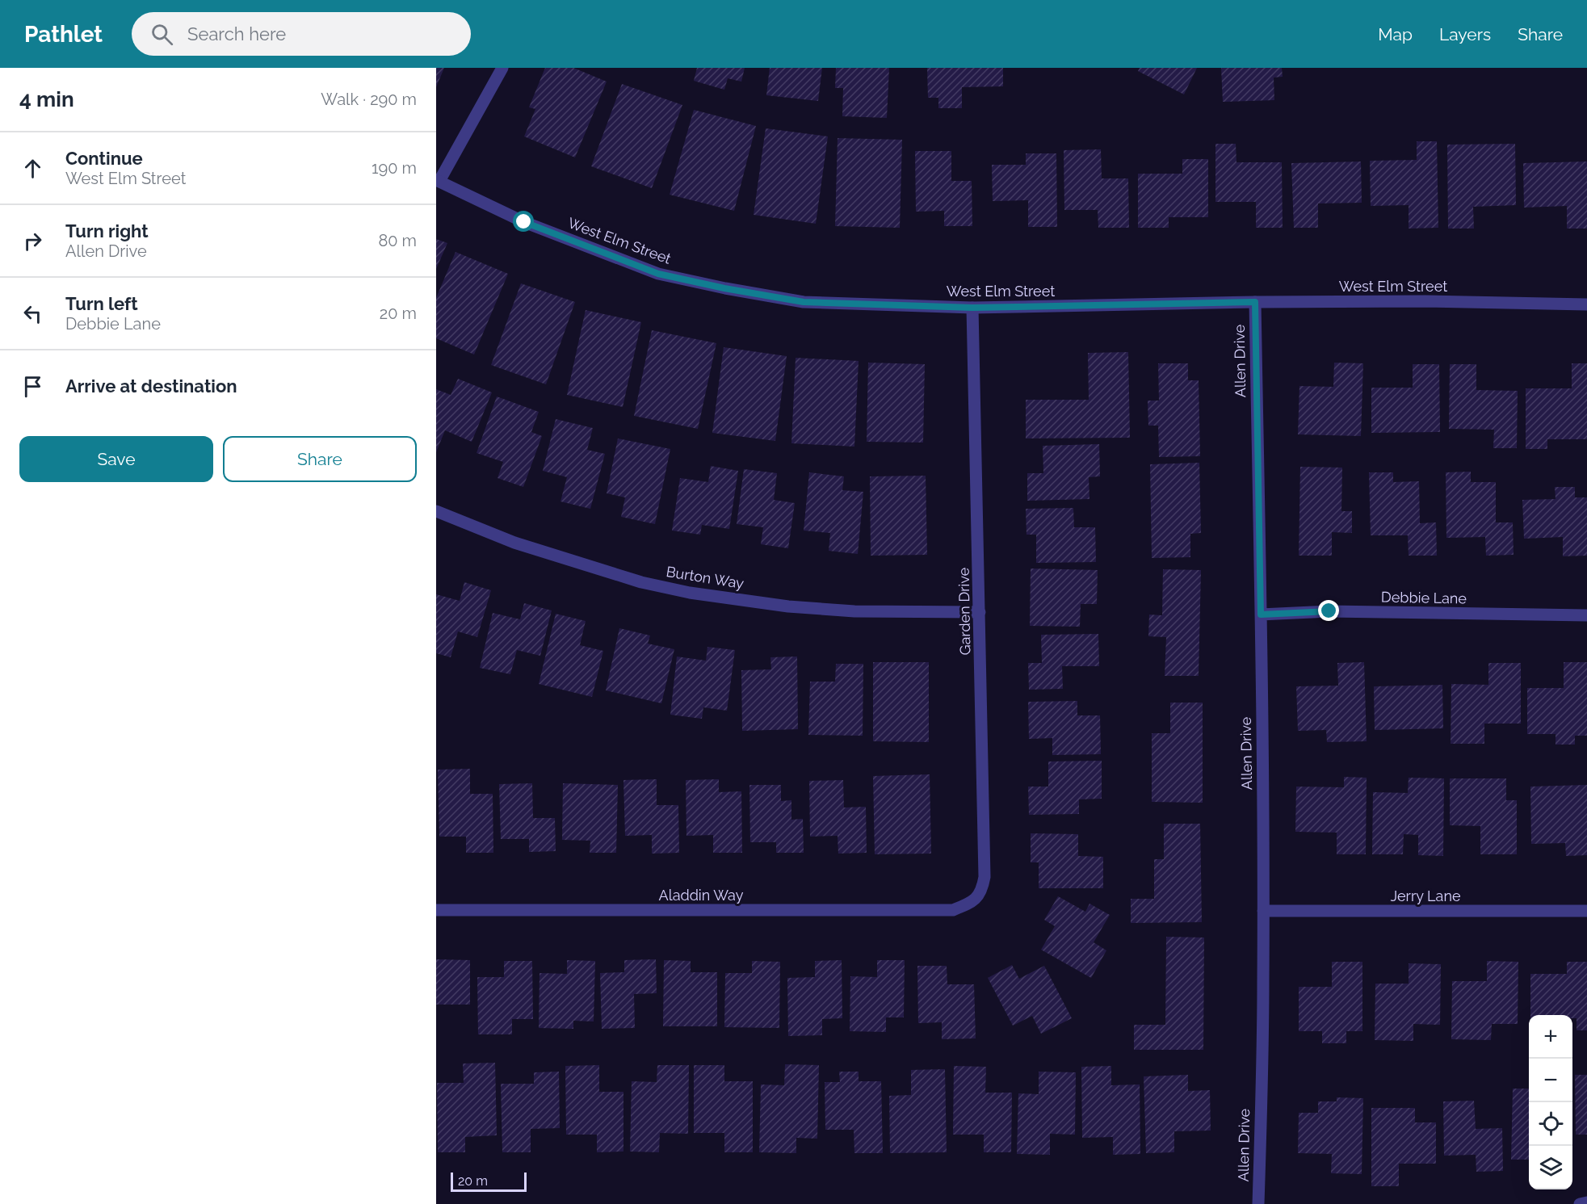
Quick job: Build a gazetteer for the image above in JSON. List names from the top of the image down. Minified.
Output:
{"streets":{"street":["West Elm Street","Allen Drive","Burton Way","Debbie Lane","Garden Drive","Aladdin Way","Jerry Lane"]},"crossings":[["West Elm Street","Allen Drive"],["West Elm Street","Garden Drive"],["Allen Drive","Debbie Lane"],["Allen Drive","Jerry Lane"],["Burton Way","Garden Drive"],["Garden Drive","Aladdin Way"]],"scale_bar":"20 m","page":{"header":"Pathlet","search":"Search here","nav":["Map","Layers","Share"],"heading":["4 min","Walk · 290 m"],"list":[["Continue","West Elm Street","190 m"],["Turn right","Allen Drive","80 m"],["Turn left","Debbie Lane","20 m"],"Arrive at destination"],"buttons":["Save","Share"],"map_buttons":["+","−"],"scale":"20 m"}}
